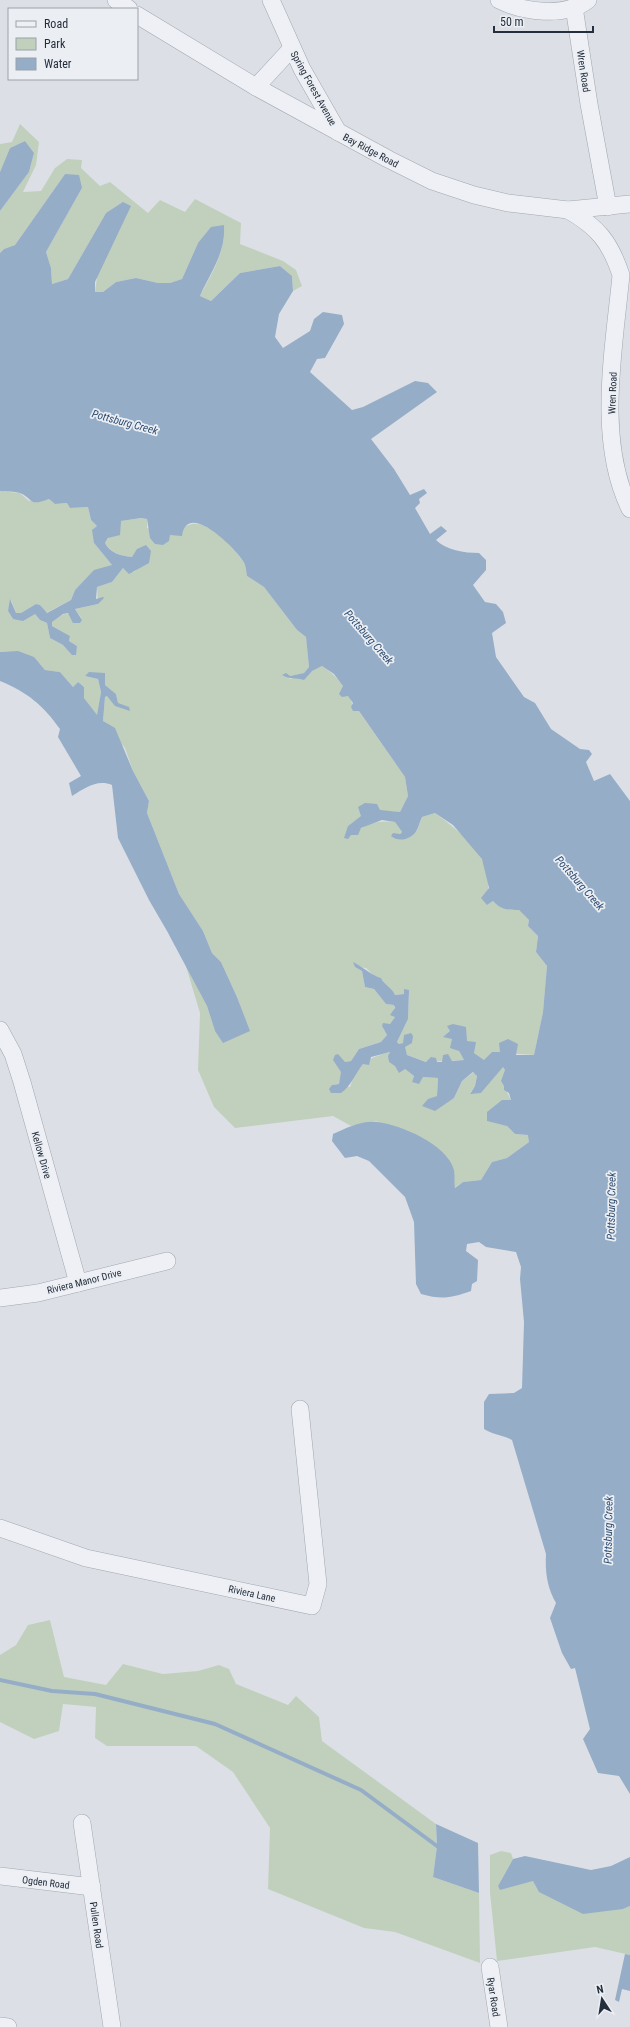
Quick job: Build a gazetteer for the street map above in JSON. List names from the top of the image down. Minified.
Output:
{"streets":{"street":["Wren Road","Spring Forest Avenue","Bay Ridge Road","Kellow Drive","Riviera Manor Drive","Riviera Lane","Ogden Road","Pullen Road","Ryar Road"]},"crossings":[["Wren Road","Bay Ridge Road"],["Spring Forest Avenue","Bay Ridge Road"],["Kellow Drive","Riviera Manor Drive"],["Ogden Road","Pullen Road"]],"water":["Pottsburg Creek"],"legend":["Road","Park","Water"],"scale_bar":"50 m","north":"top"}
